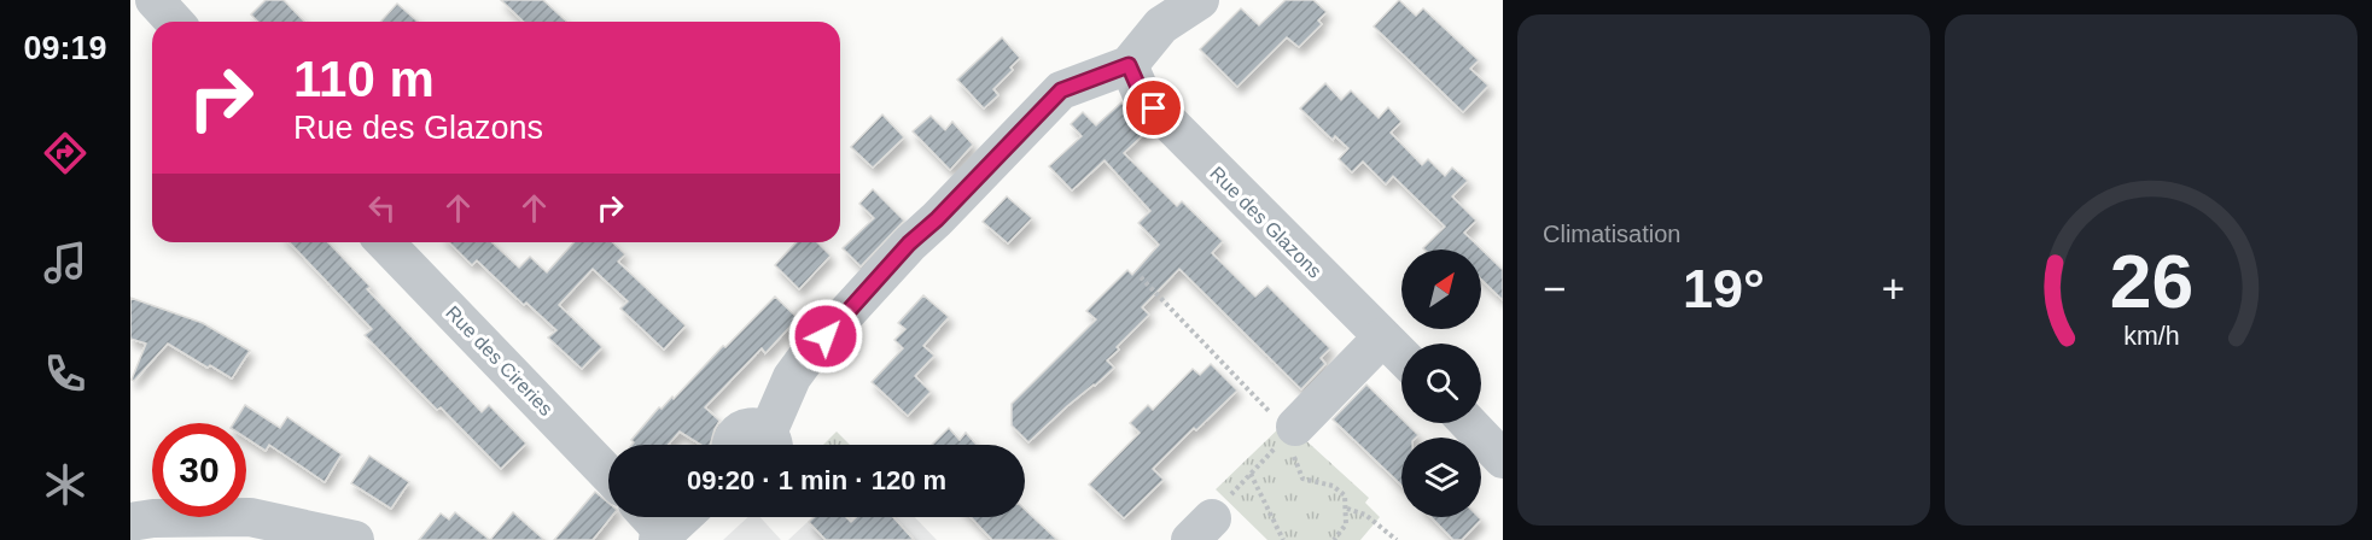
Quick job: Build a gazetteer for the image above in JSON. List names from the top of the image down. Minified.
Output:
{"streets":{"street":["Rue des Glazons","Rue des Cireries"]},"north":"top right","page":{"tabs":"09:19","tile":"Climatisation","turn":["110 m","Rue des Glazons"],"heat":["−","19°","+"],"limit":"30","trip":"09:20 · 1 min · 120 m","gauge":["26","km/h"]}}
